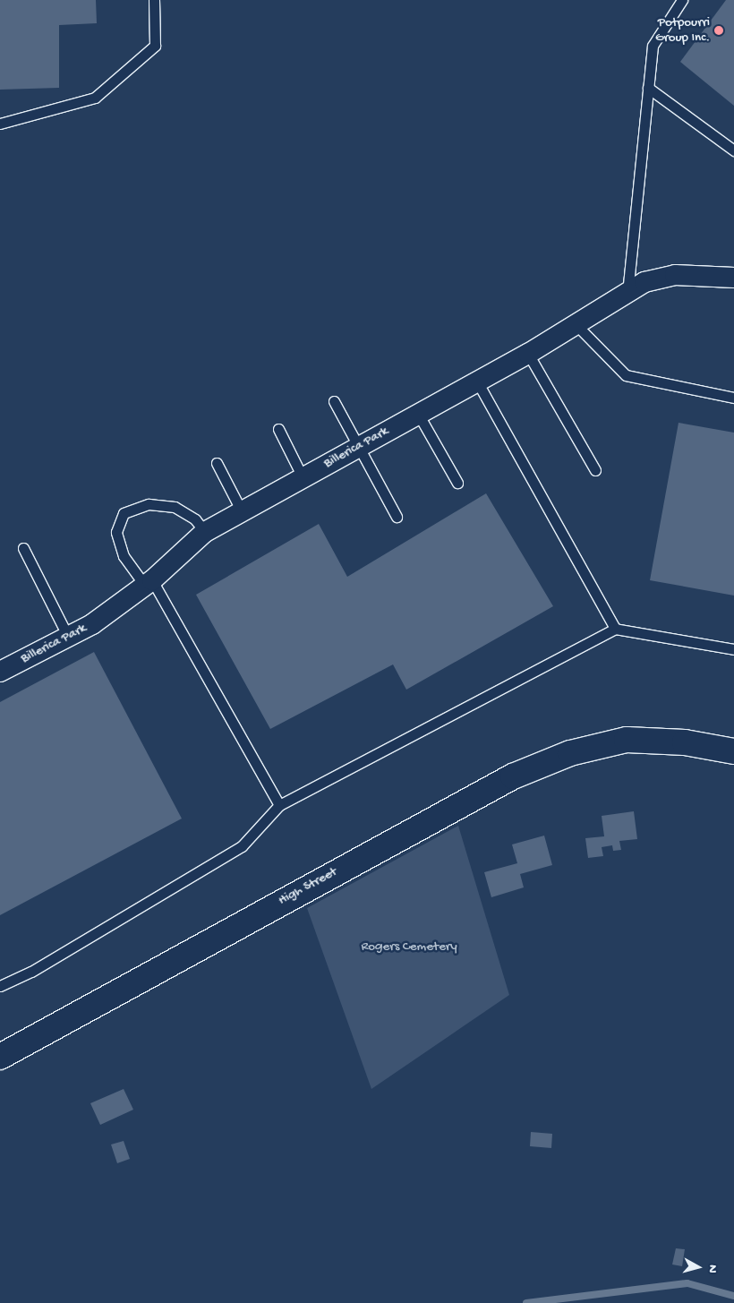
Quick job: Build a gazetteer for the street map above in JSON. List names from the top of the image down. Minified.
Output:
{"streets":{"main road":["High Street"],"street":["Billerica Park"]},"parks":["Rogers Cemetery"],"places":["Potpourri Group Inc."],"north":"right"}
